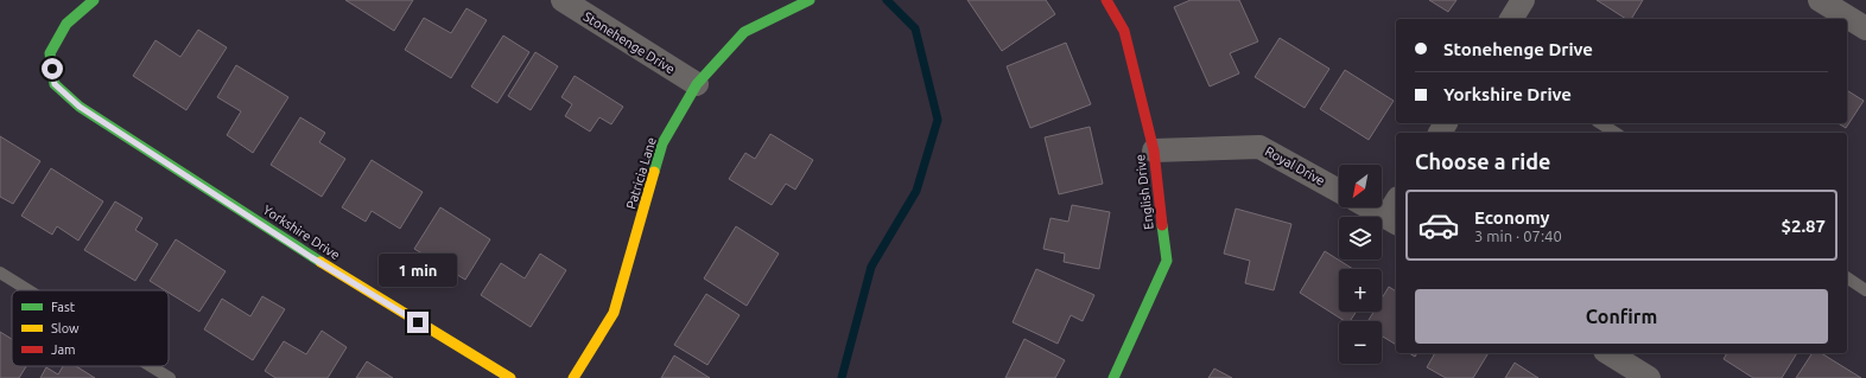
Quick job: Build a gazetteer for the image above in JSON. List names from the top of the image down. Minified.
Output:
{"streets":{"street":["Stonehenge Drive","Royal Drive","Patricia Lane","English Drive","Yorkshire Drive"]},"crossings":[["Stonehenge Drive","Patricia Lane"],["Royal Drive","English Drive"]],"legend":["Fast","Slow","Jam"],"north":"bottom left","page":{"banner":["Stonehenge Drive","Yorkshire Drive"],"heading":"Choose a ride","map_buttons":["+","−"],"list":[{"name":"Economy","note":"3 min · 07:40","value":"$2.87"}],"bubble":"1 min","buttons":"Confirm"}}
